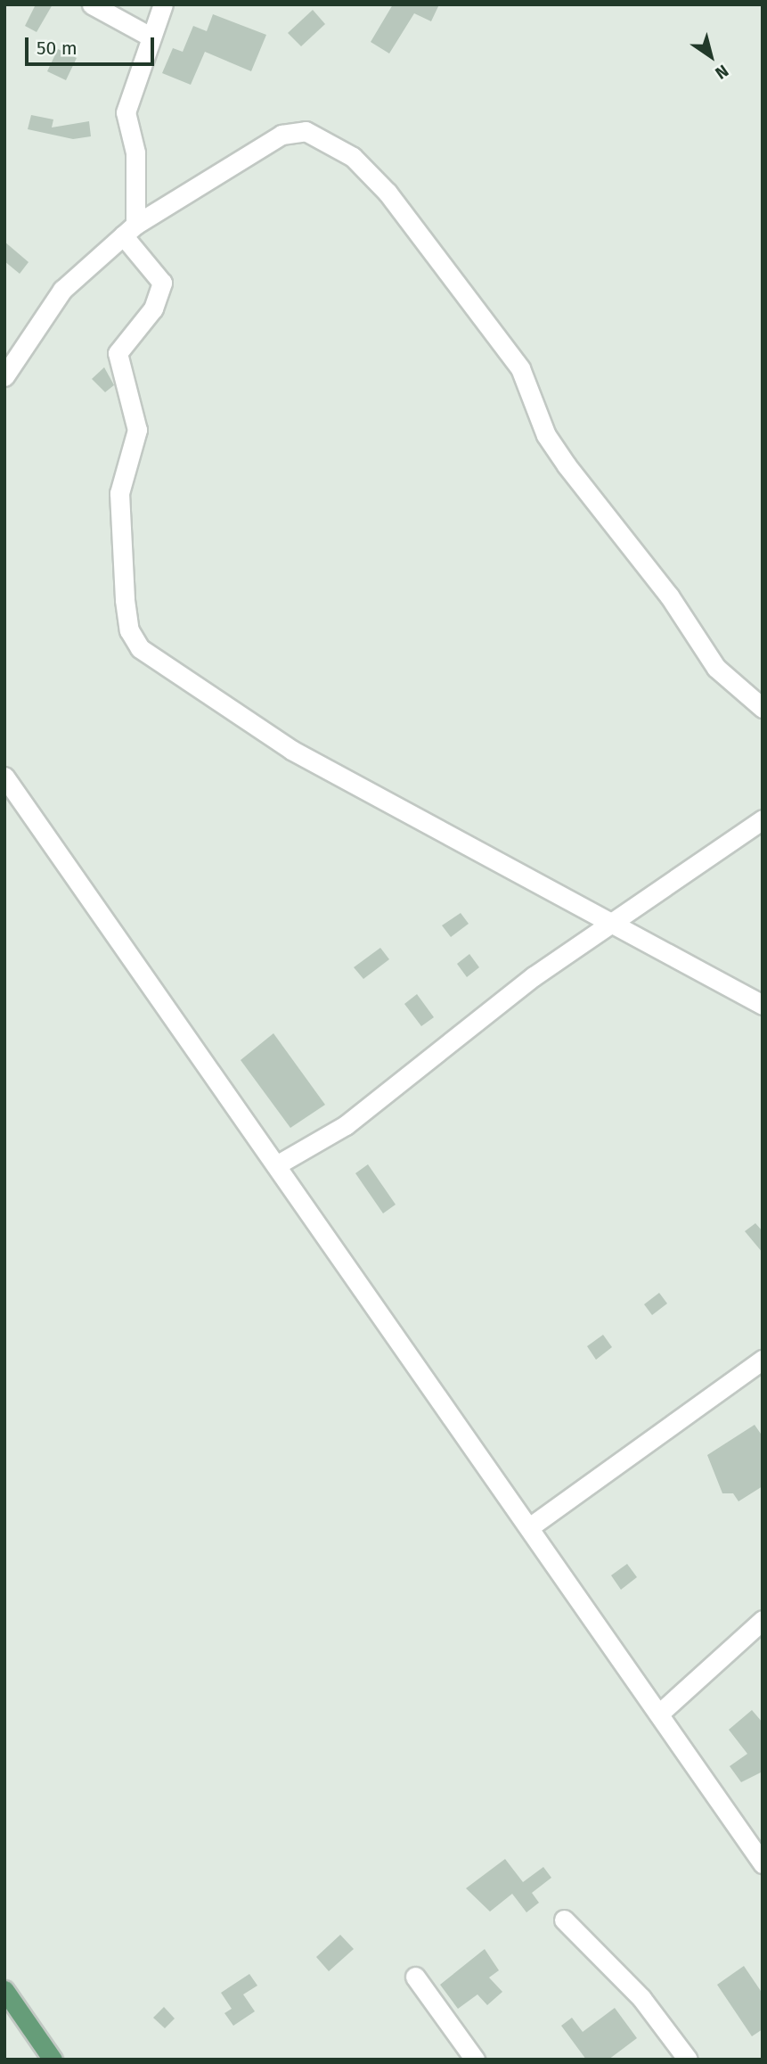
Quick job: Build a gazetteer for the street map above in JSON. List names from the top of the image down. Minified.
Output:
{"scale_bar":"50 m","north":"bottom right"}
